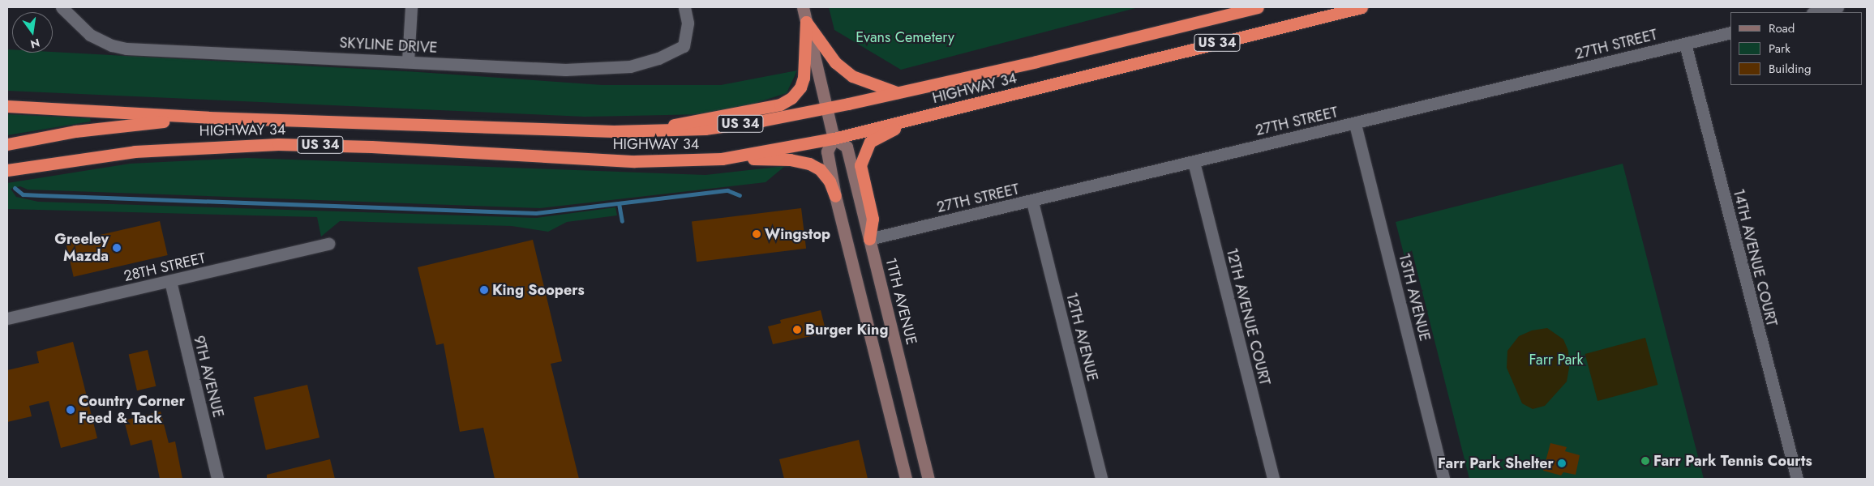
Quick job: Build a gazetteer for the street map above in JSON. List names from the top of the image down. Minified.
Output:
{"streets":{"highway":["US 34","HIGHWAY 34"],"main road":["11TH AVENUE"],"street":["27TH STREET","SKYLINE DRIVE","14TH AVENUE COURT","28TH STREET","13TH AVENUE","12TH AVENUE COURT","12TH AVENUE","9TH AVENUE"]},"crossings":[["27TH STREET","14TH AVENUE COURT"],["27TH STREET","13TH AVENUE"],["27TH STREET","11TH AVENUE"],["27TH STREET","12TH AVENUE COURT"],["27TH STREET","12TH AVENUE"],["HIGHWAY 34","11TH AVENUE"],["28TH STREET","9TH AVENUE"]],"parks":["Evans Cemetery","Farr Park"],"places":["Wingstop","Greeley Mazda","King Soopers","Burger King","Country Corner Feed & Tack","Farr Park Tennis Courts","Farr Park Shelter"],"legend":["Road","Park","Building"],"north":"bottom"}
